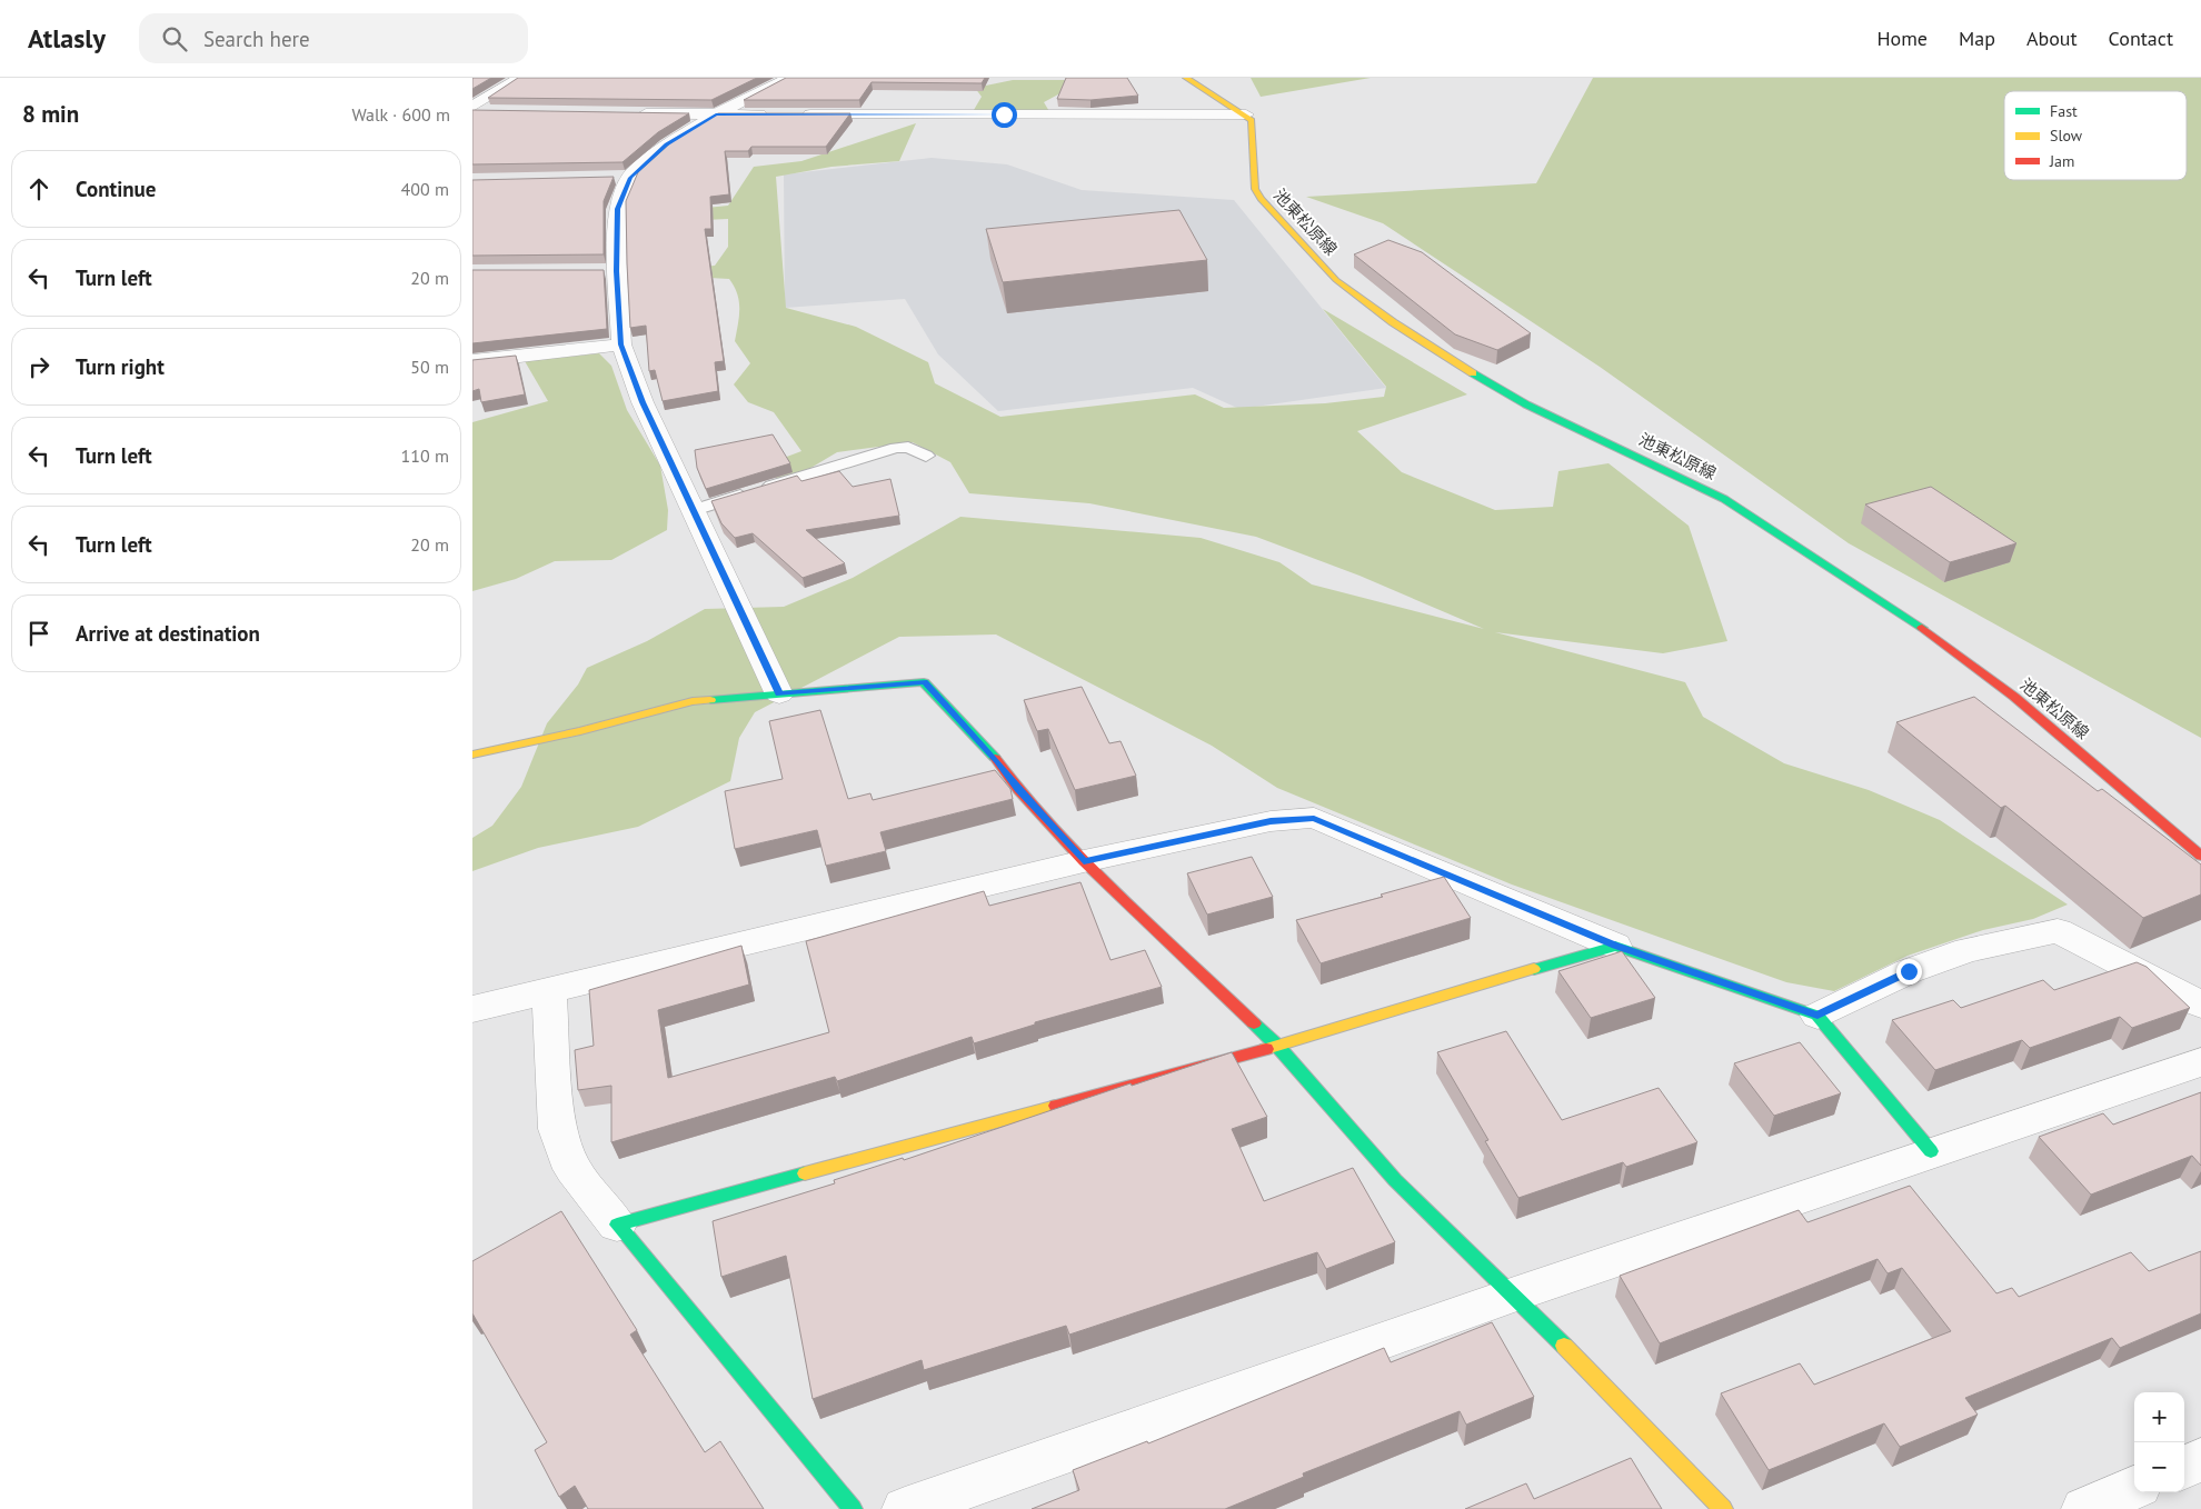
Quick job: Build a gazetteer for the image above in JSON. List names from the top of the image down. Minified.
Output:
{"streets":{"street":["池東松原線"]},"legend":["Fast","Slow","Jam"],"page":{"header":"Atlasly","search":"Search here","nav":["Home","Map","About","Contact"],"heading":["8 min","Walk · 600 m"],"list":[["Continue","400 m"],["Turn left","20 m"],["Turn right","50 m"],["Turn left","110 m"],["Turn left","20 m"],"Arrive at destination"],"map_buttons":["+","−"]}}
